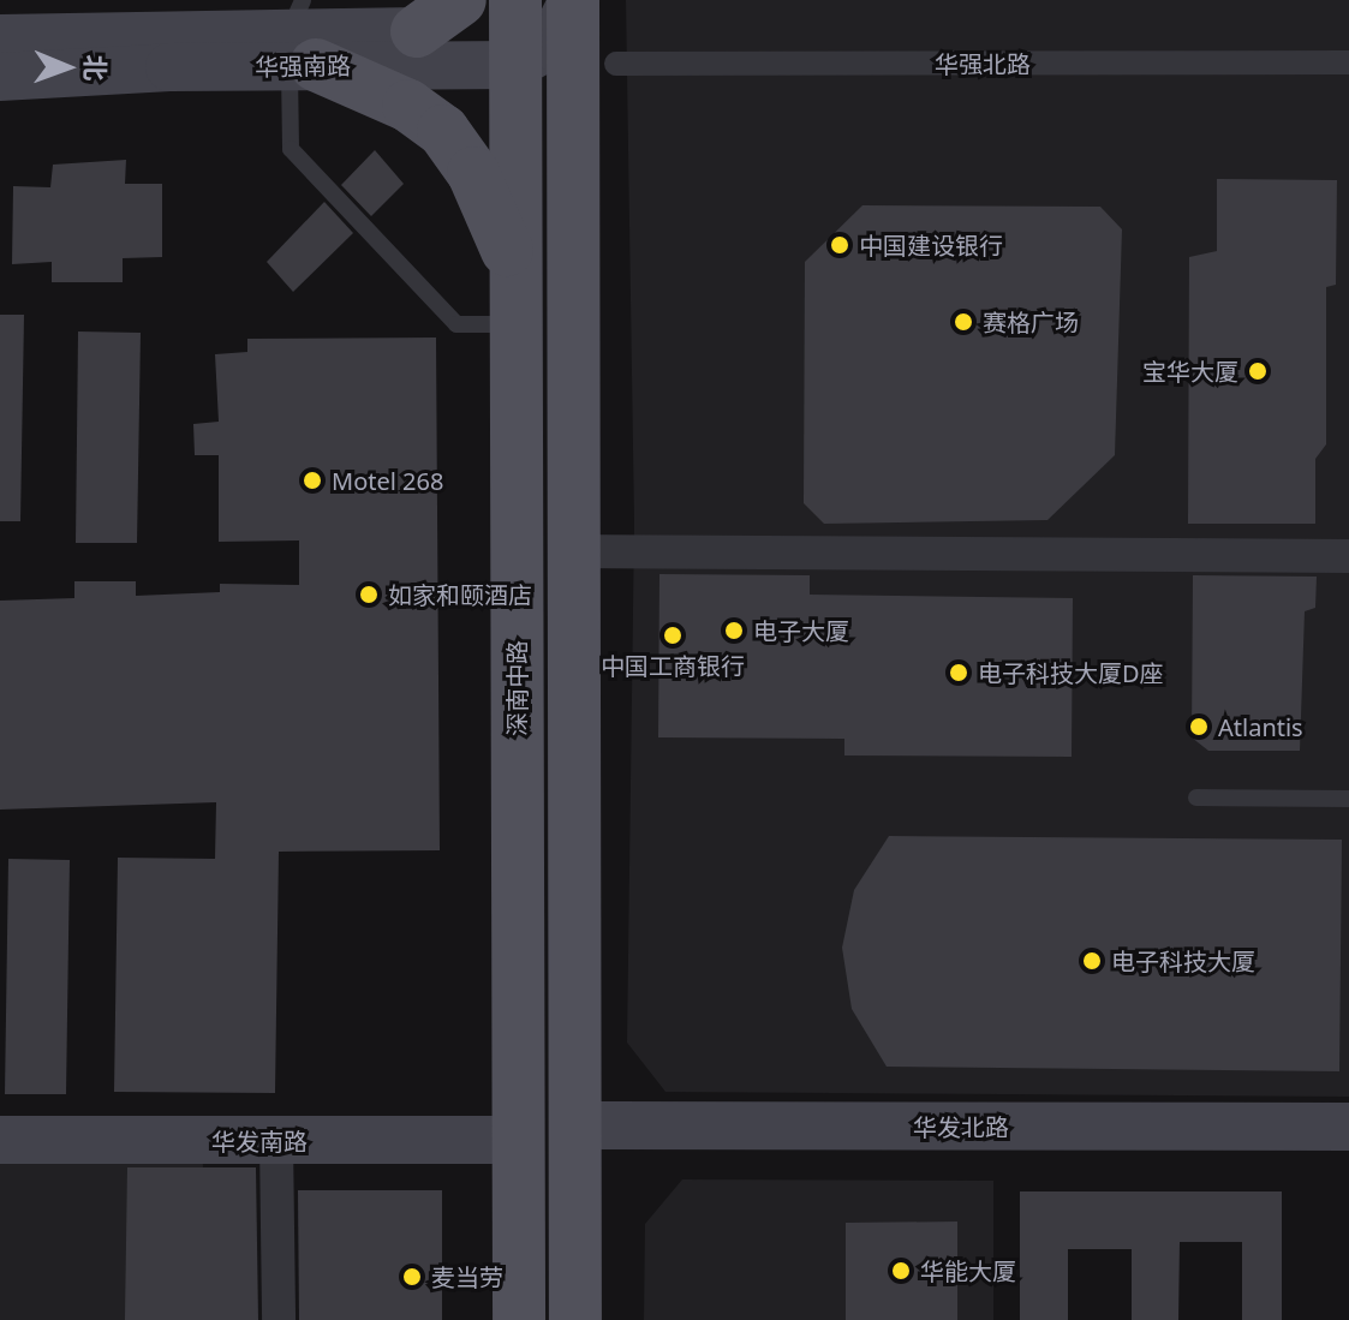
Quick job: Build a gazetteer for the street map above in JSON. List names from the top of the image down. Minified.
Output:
{"streets":{"main road":["华强南路","深南中路","华发北路","华发南路"],"street":["华强北路"]},"crossings":[["华强南路","深南中路"],["深南中路","华发南路"]],"places":["中国建设银行","赛格广场","宝华大厦","Motel 268","如家和颐酒店","电子大厦","中国工商银行","电子科技大厦D座","Atlantis","电子科技大厦","华能大厦","麦当劳"],"north":"right"}
